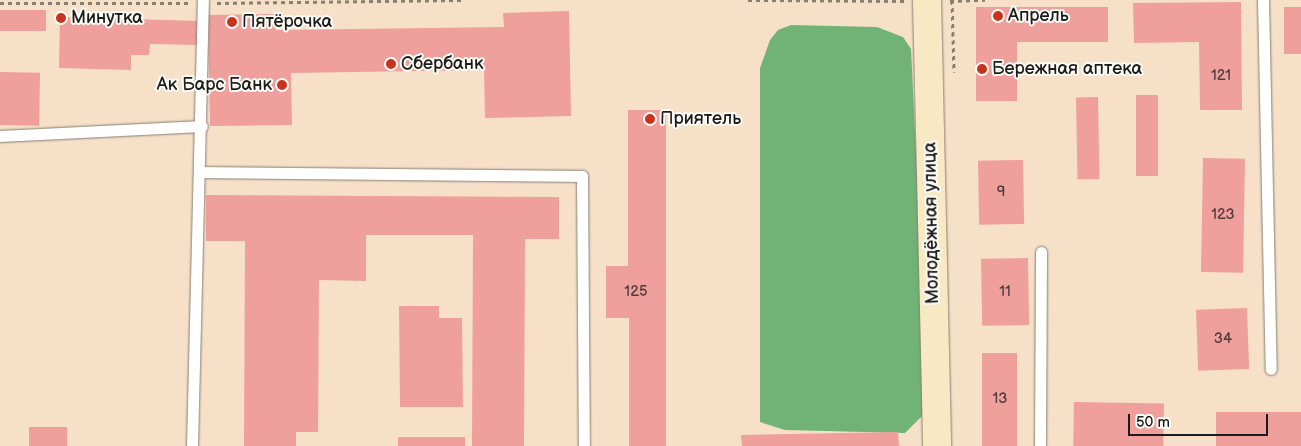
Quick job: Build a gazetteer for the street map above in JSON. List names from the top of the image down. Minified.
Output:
{"streets":{"main road":["Молодёжная улица"]},"places":["Апрель","Минутка","Пятёрочка","Сбербанк","Бережная аптека","Ак Барс Банк","Приятель"],"house_numbers":["121","9","123","125","11","34","13"],"scale_bar":"50 m"}
